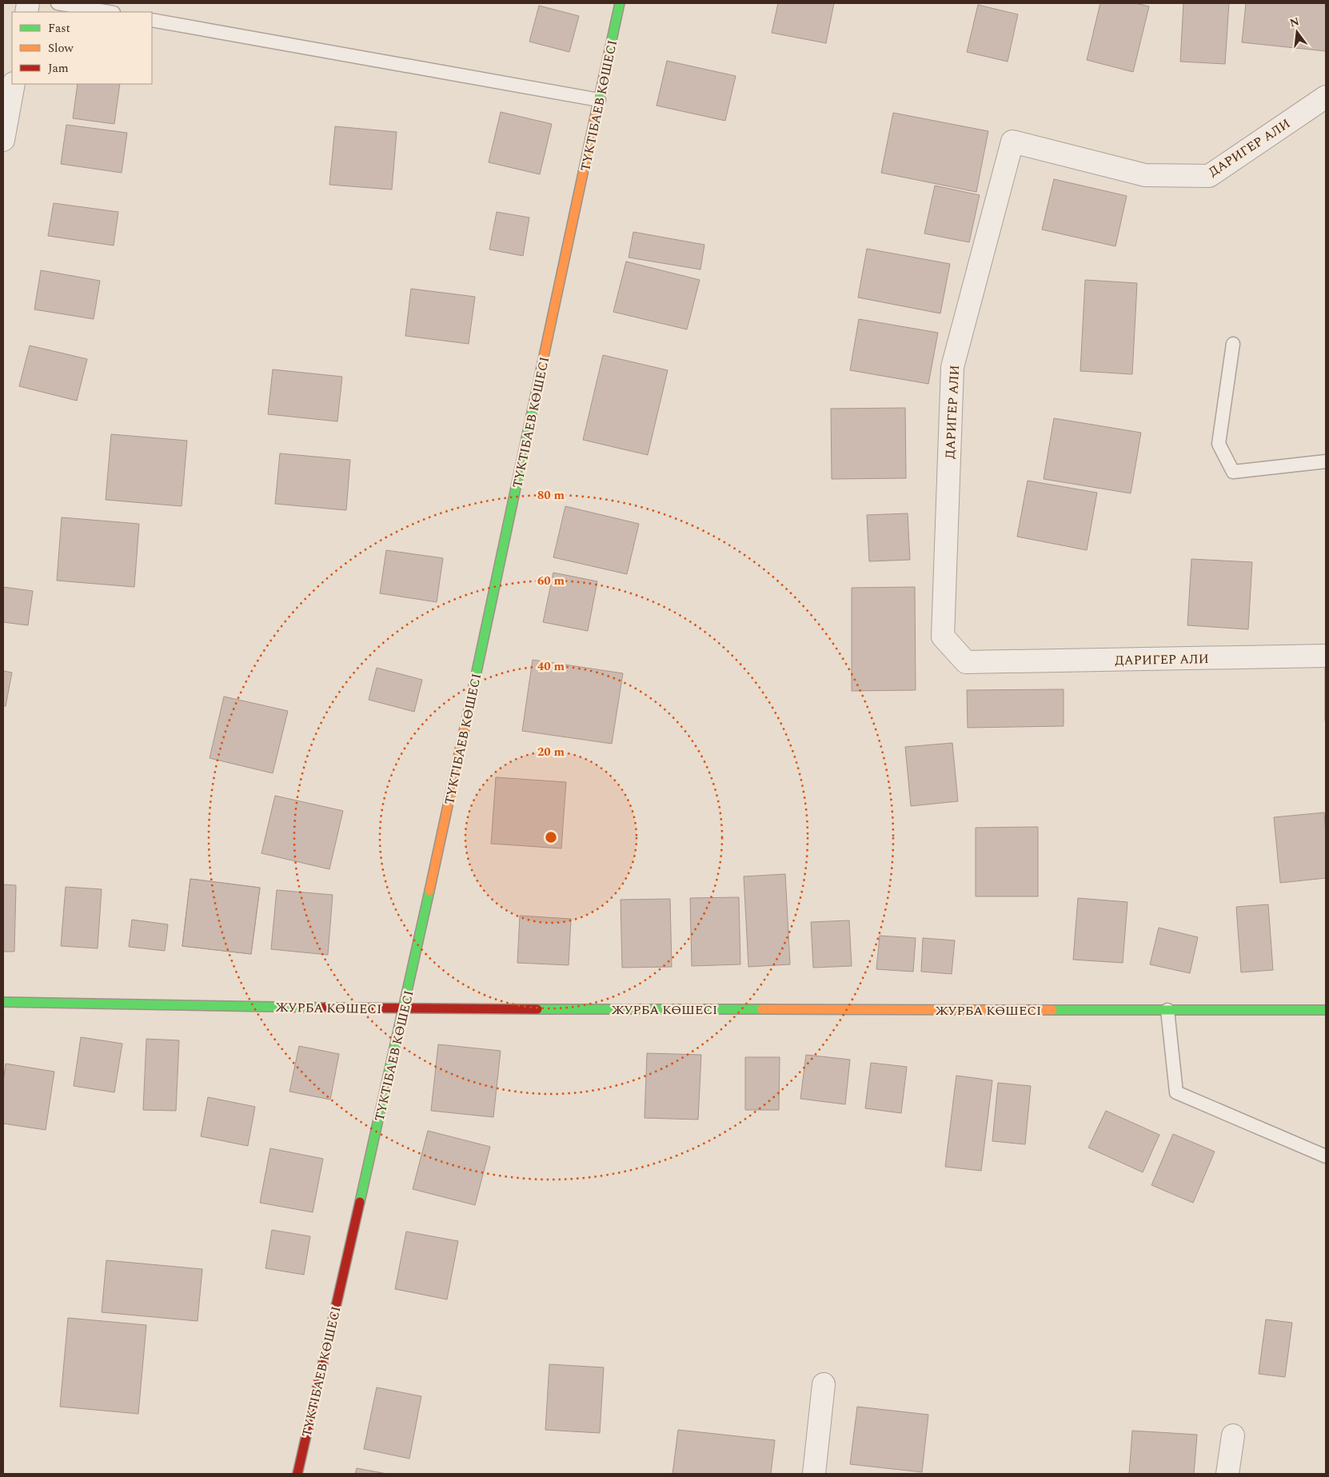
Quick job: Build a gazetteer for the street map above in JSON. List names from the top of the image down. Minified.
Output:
{"streets":{"street":["ТҮКТІБАЕВ КӨШЕСІ","ДАРИГЕР АЛИ","ЖУРБА КӨШЕСІ"]},"crossings":[["ТҮКТІБАЕВ КӨШЕСІ","ЖУРБА КӨШЕСІ"]],"legend":["Fast","Slow","Jam"],"north":"top","rings":["80 m","60 m","40 m","20 m"]}
